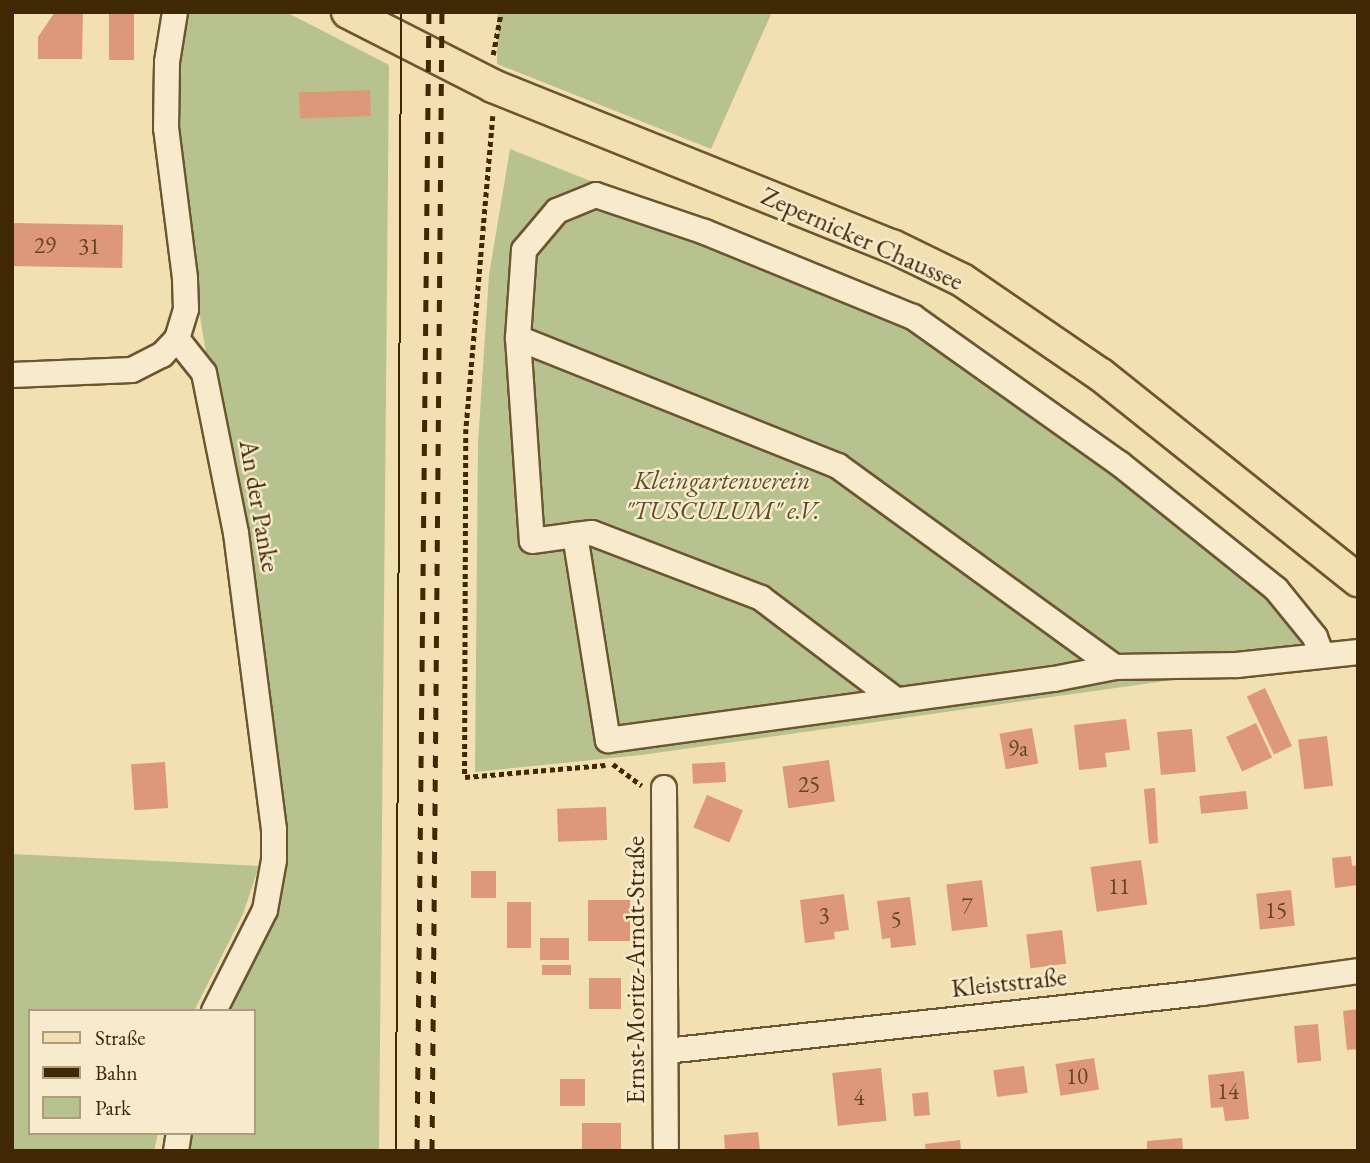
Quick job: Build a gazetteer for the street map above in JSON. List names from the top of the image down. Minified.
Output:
{"streets":{"main road":["Zepernicker Chaussee"],"street":["An der Panke","Ernst-Moritz-Arndt-Straße","Kleiststraße"]},"crossings":[["Ernst-Moritz-Arndt-Straße","Kleiststraße"]],"parks":["Kleingartenverein \"TUSCULUM\" e.V."],"house_numbers":["29","31","9a","25","11","7","15","3","5","10","14","4"],"legend":["Straße","Bahn","Park"]}
